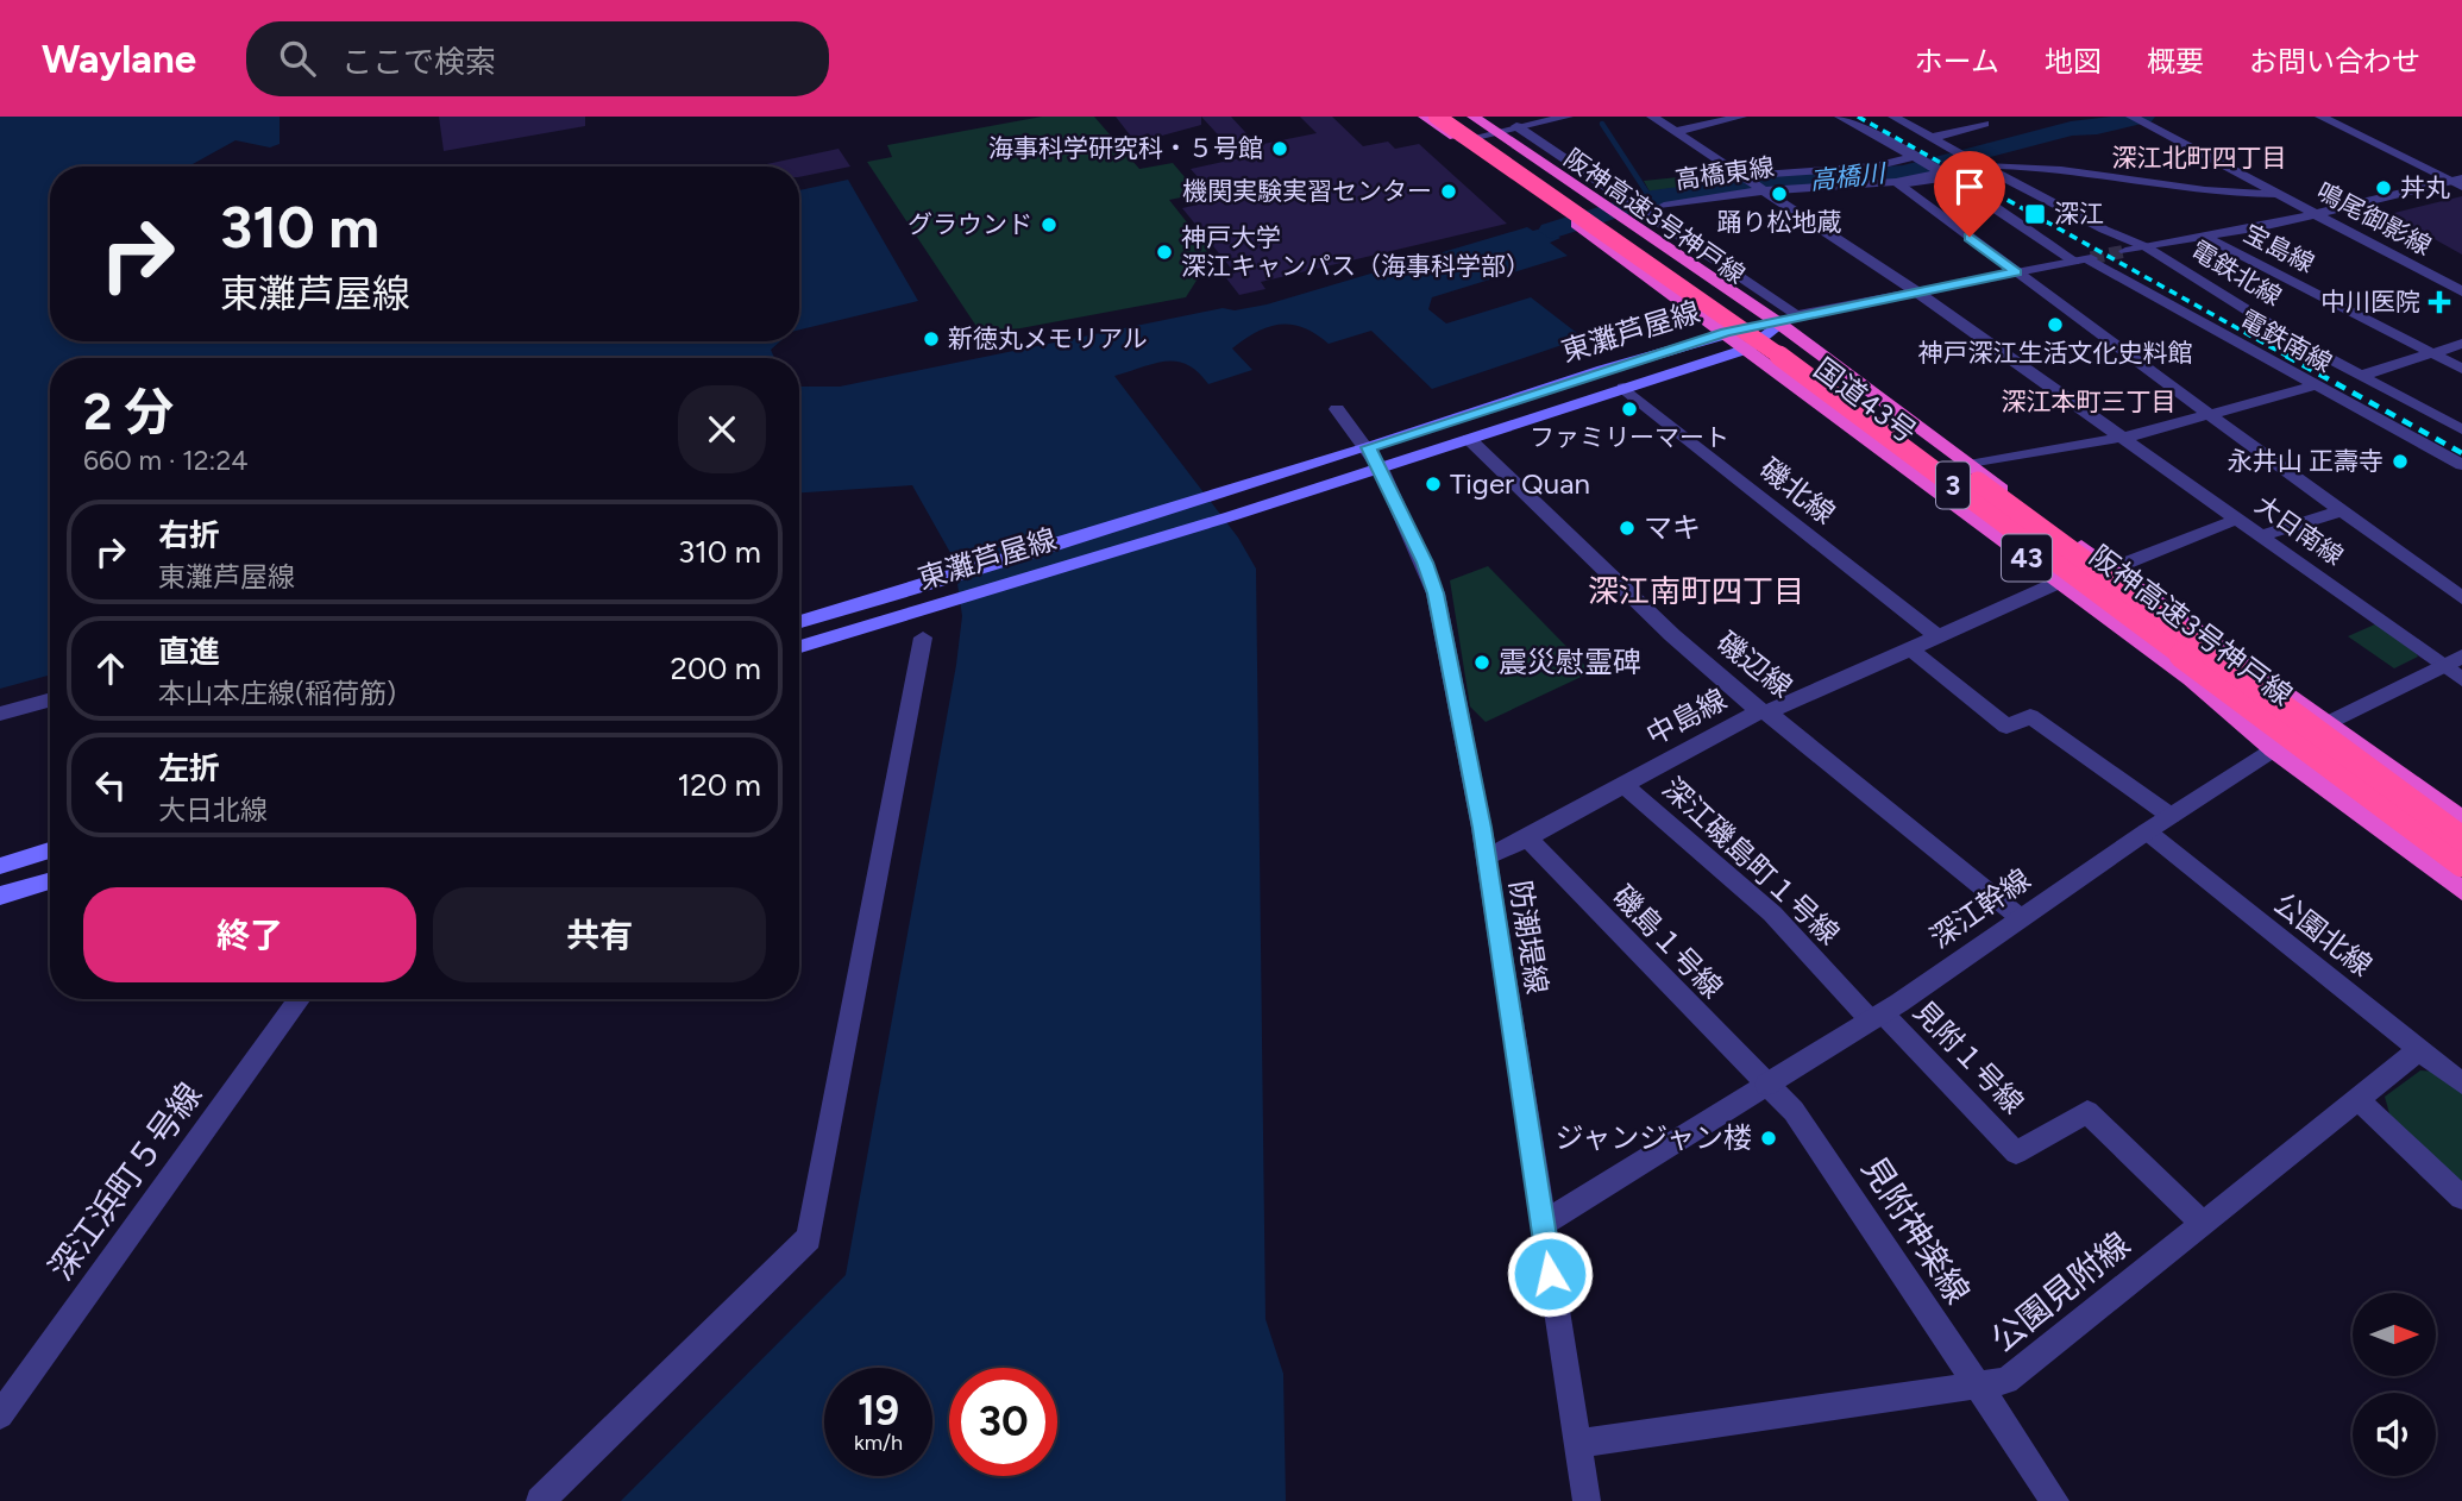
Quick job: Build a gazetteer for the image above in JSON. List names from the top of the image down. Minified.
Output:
{"streets":{"highway":["阪神高速3号神戸線","国道43号","3","43"],"main road":["東灘芦屋線"],"street":["高橋東線","鳴尾御影線","宝島線","電鉄北線","電鉄南線","磯北線","大日南線","磯辺線","中島線","深江磯島町１号線","深江幹線","公園北線","防潮堤線","磯島１号線","見附１号線","深江浜町５号線","見附神楽線","公園見附線"]},"crossings":[["高橋東線","電鉄南線"],["高橋東線","大日南線"],["東灘芦屋線","国道43号"],["東灘芦屋線","磯北線"],["東灘芦屋線","磯辺線"],["東灘芦屋線","防潮堤線"],["国道43号","中島線"],["国道43号","深江幹線"],["磯北線","中島線"],["大日南線","深江幹線"],["磯辺線","中島線"],["磯辺線","深江幹線"],["中島線","深江磯島町１号線"],["中島線","防潮堤線"],["中島線","磯島１号線"],["深江磯島町１号線","深江幹線"],["深江磯島町１号線","見附１号線"],["深江幹線","公園北線"],["深江幹線","防潮堤線"],["深江幹線","磯島１号線"],["深江幹線","見附１号線"],["深江幹線","見附神楽線"],["公園北線","公園見附線"],["防潮堤線","公園見附線"],["磯島１号線","見附神楽線"],["見附１号線","公園見附線"],["見附神楽線","公園見附線"]],"districts":["深江北町四丁目","深江本町三丁目","深江南町四丁目"],"water":["高橋川"],"places":{"other":["海事科学研究科・５号館","丼丸","機関実験実習センター","踊り松地蔵","グラウンド","神戸大学 深江キャンパス（海事科学部）","神戸深江生活文化史料館","新徳丸メモリアル","ファミリーマート","永井山 正壽寺","Tiger Quan","マキ","震災慰霊碑","ジャンジャン楼"],"transit":["深江"],"health":["中川医院"]},"north":"right","page":{"header":"Waylane","search":"ここで検索","nav":["ホーム","地図","概要","お問い合わせ"],"turn":["310 m","東灘芦屋線"],"heading":["2 分","660 m · 12:24"],"list":[{"name":"右折","note":"東灘芦屋線","value":"310 m"},{"name":"直進","note":"本山本庄線(稲荷筋)","value":"200 m"},{"name":"左折","note":"大日北線","value":"120 m"}],"buttons":["終了","共有"],"speed":"19 km/h","limit":"30"}}
